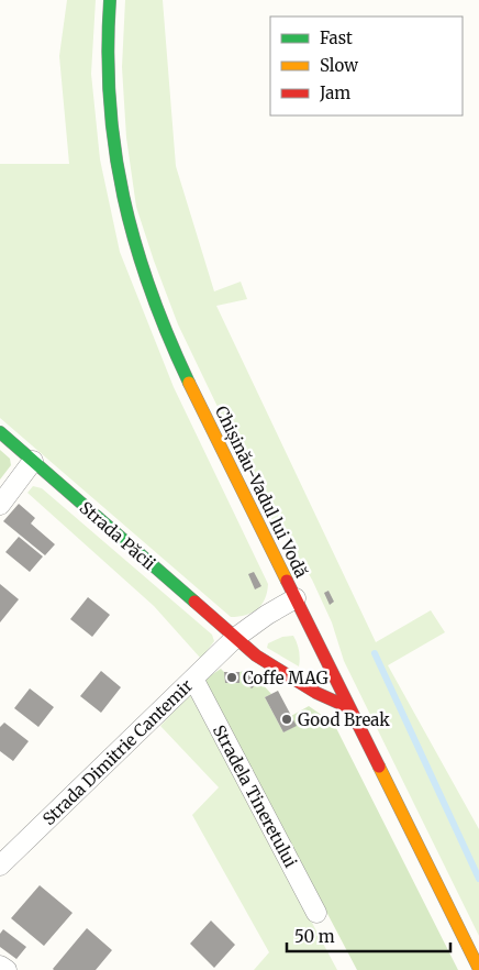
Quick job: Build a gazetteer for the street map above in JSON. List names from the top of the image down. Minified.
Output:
{"streets":{"main road":["Chișinău-Vadul lui Vodă","Strada Păcii"],"street":["Strada Dimitrie Cantemir","Stradela Tineretului"]},"crossings":[["Chișinău-Vadul lui Vodă","Strada Păcii"],["Strada Păcii","Strada Dimitrie Cantemir"],["Strada Dimitrie Cantemir","Stradela Tineretului"]],"places":["Coffe MAG","Good Break"],"legend":["Fast","Slow","Jam"],"scale_bar":"50 m"}
